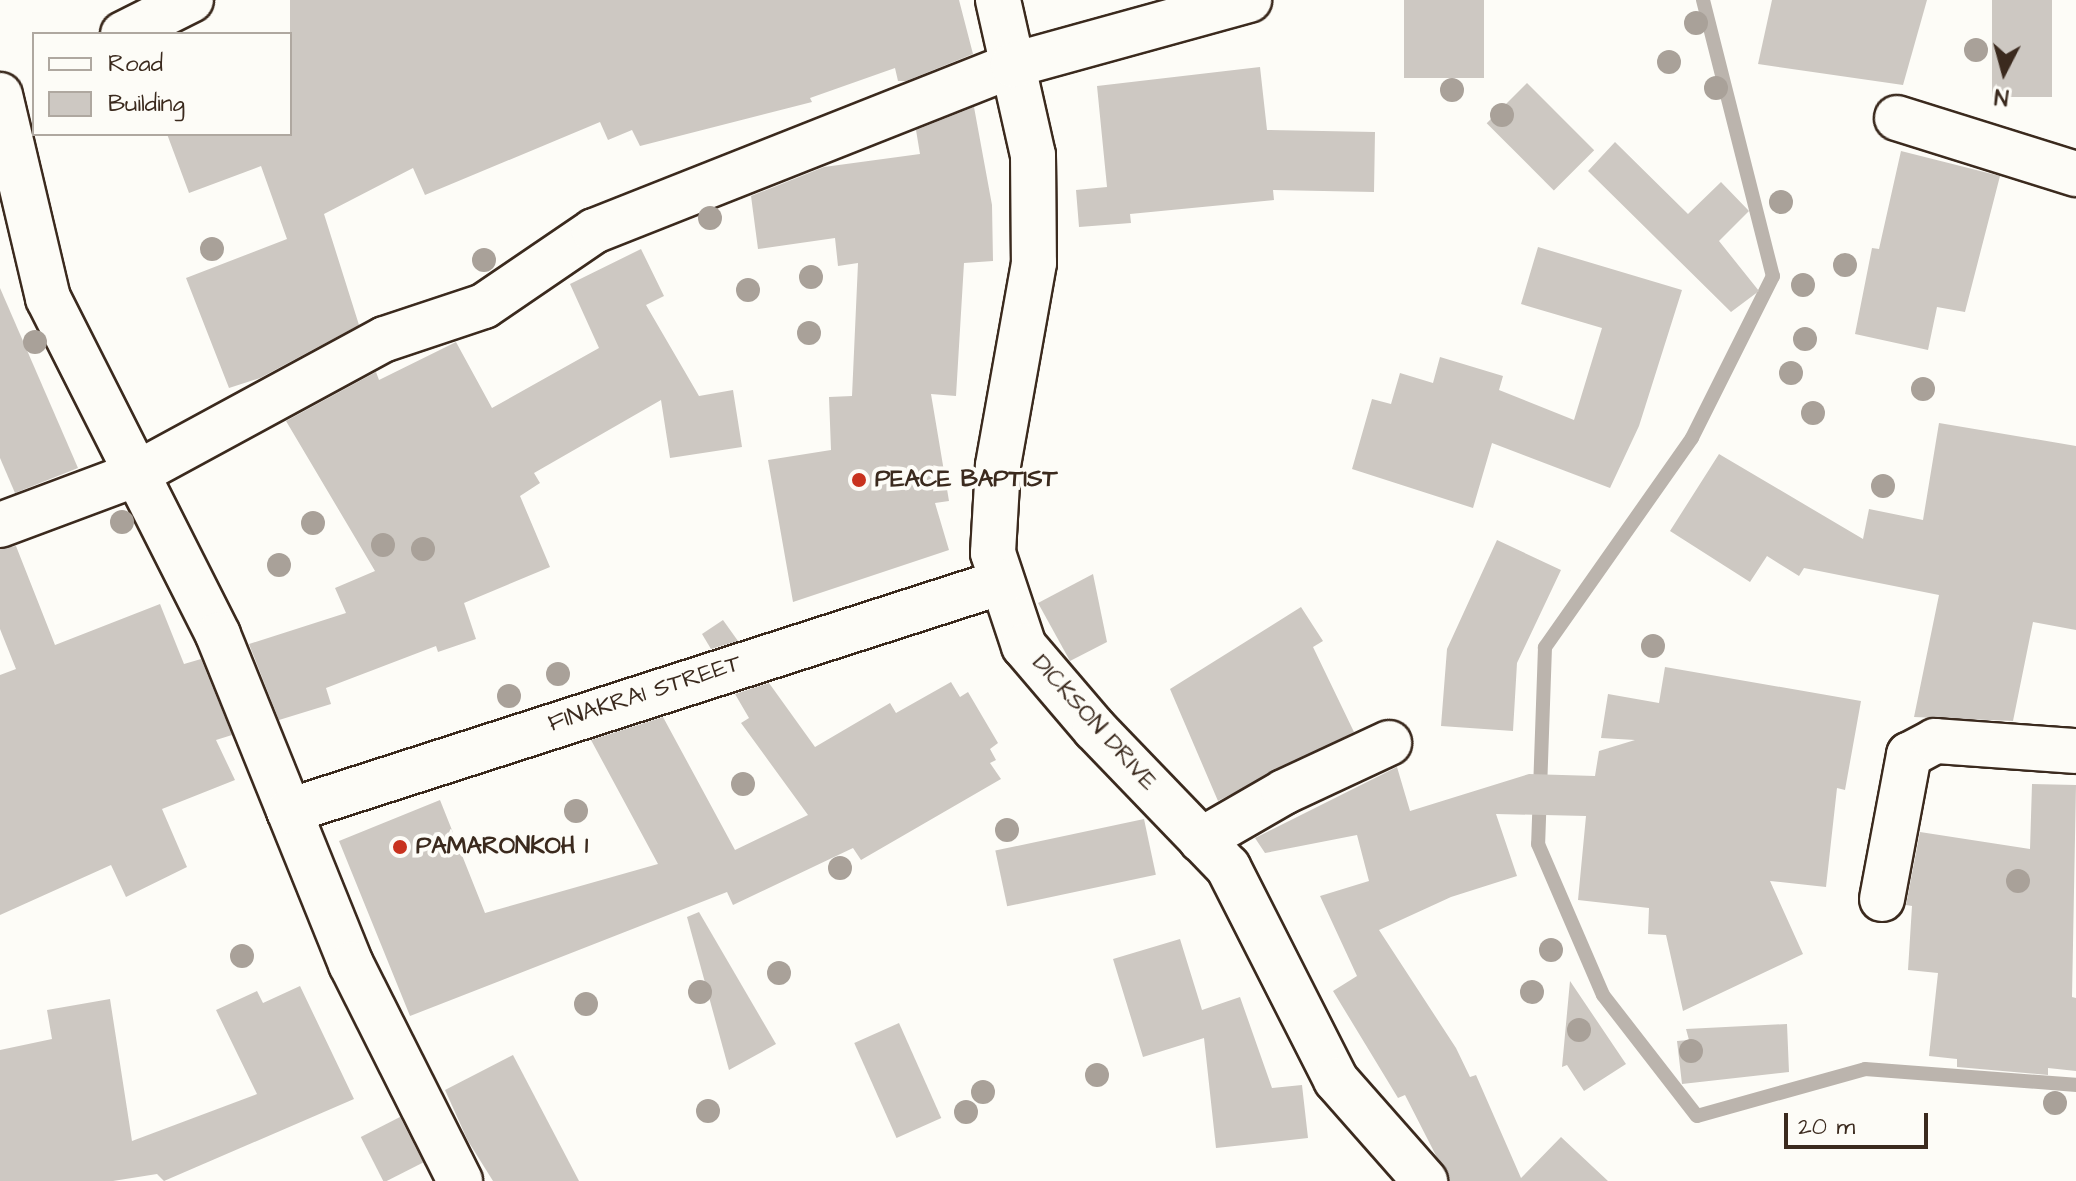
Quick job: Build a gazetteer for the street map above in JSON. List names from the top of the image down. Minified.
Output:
{"streets":{"street":["FINAKRA1 STREET","DICKSON DRIVE"]},"crossings":[["FINAKRA1 STREET","DICKSON DRIVE"]],"places":["PEACE BAPTIST","PAMARONKOH 1"],"legend":["Road","Building"],"scale_bar":"20 m","north":"bottom"}
